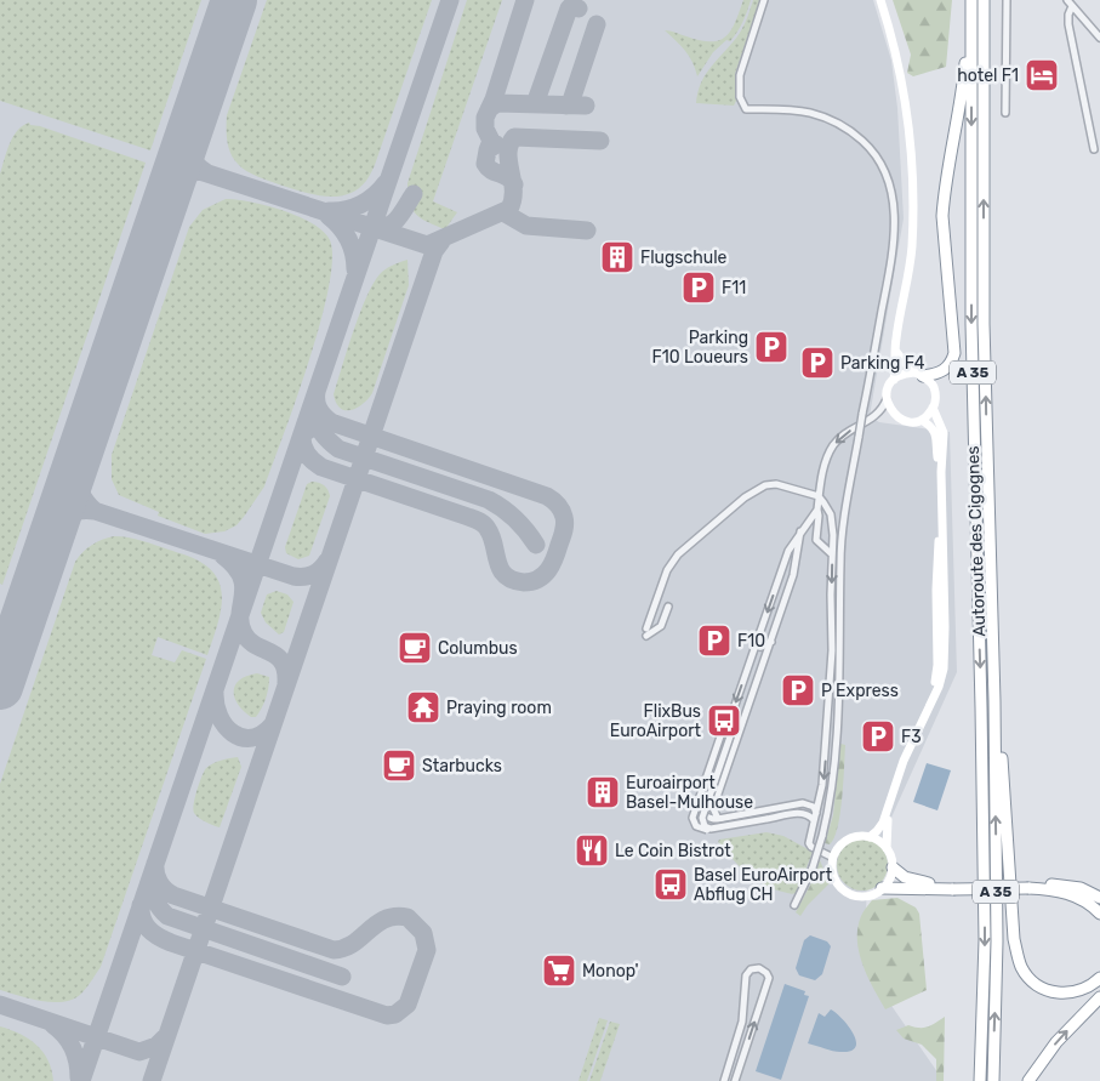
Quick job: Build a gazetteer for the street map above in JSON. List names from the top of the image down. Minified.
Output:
{"streets":{"highway":["A 35","Autoroute des Cigognes"]},"places":{"hotel":["hotel F1"],"building":["Flugschule","Euroairport Basel-Mulhouse"],"parking":["F11","Parking F10 Loueurs","Parking F4","F10","P Express","F3"],"cafe":["Columbus","Starbucks"],"temple":["Praying room"],"bus stop":["FlixBus EuroAirport","Basel EuroAirport Abflug CH"],"restaurant":["Le Coin Bistrot"],"supermarket":["Monop'"]}}
